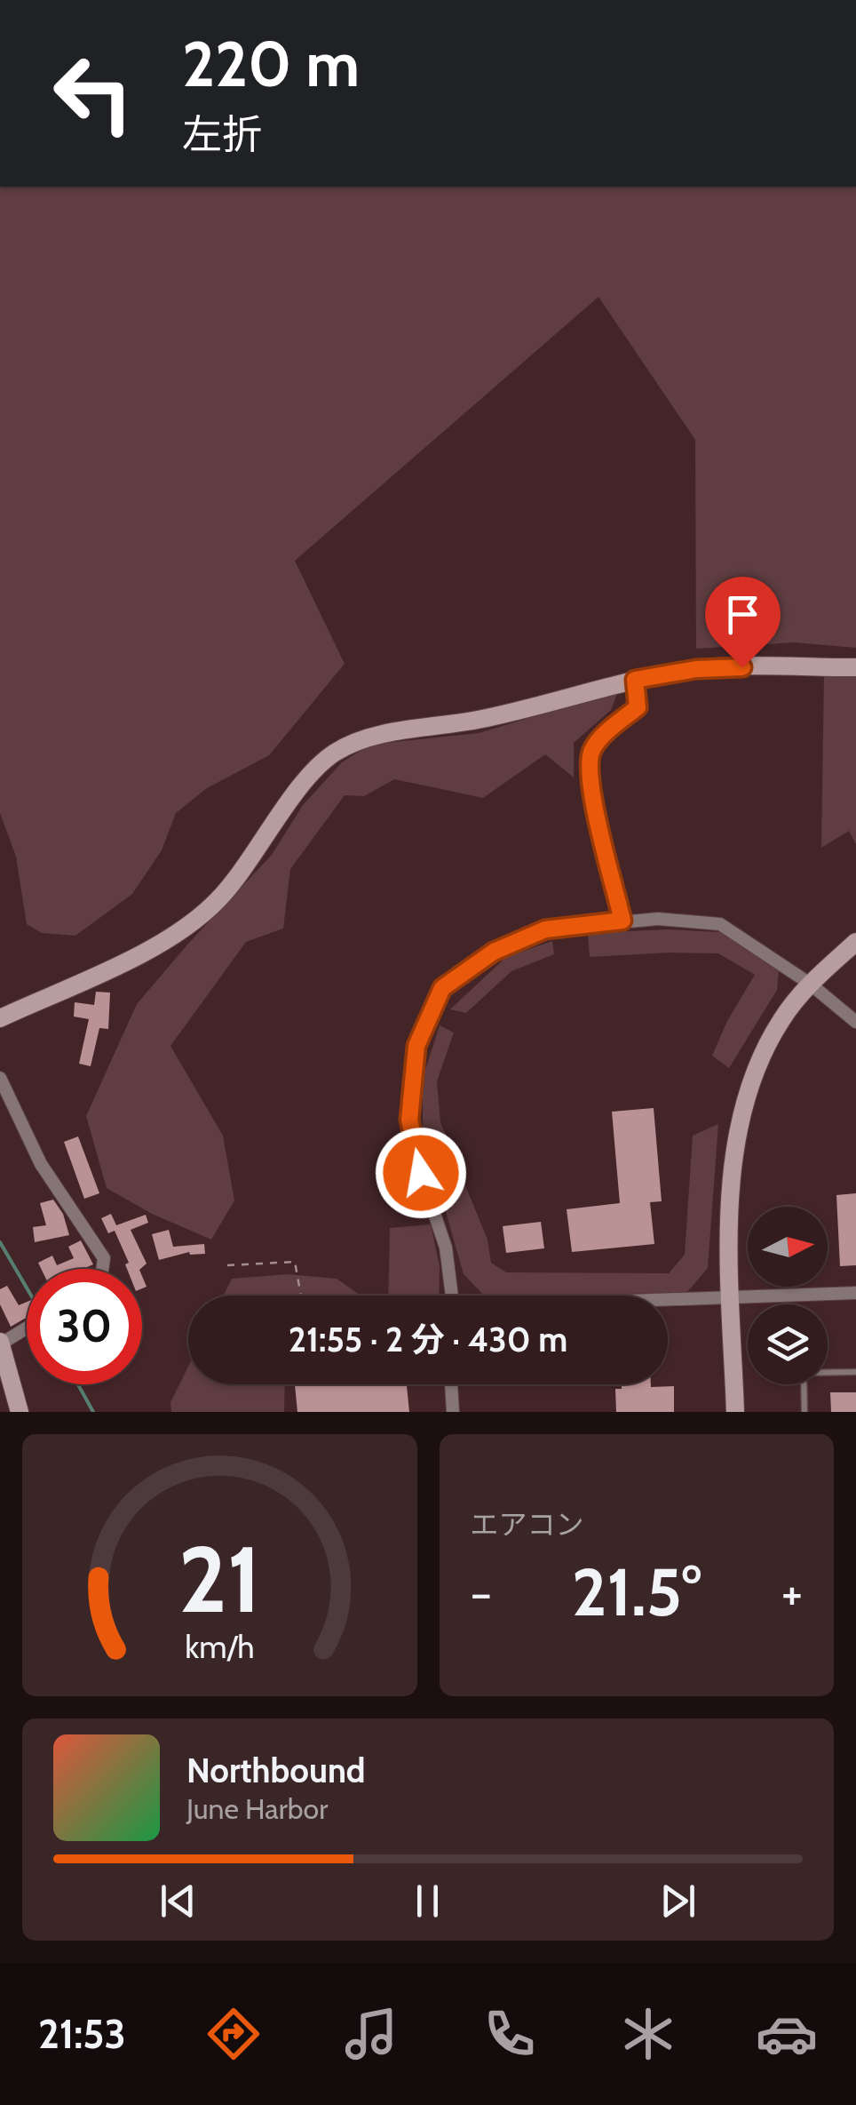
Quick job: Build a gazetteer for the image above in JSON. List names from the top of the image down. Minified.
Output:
{"north":"right","page":{"turn":["220 m","左折"],"limit":"30","trip":"21:55 · 2 分 · 430 m","tile":"エアコン","heat":["−","21.5°","+"],"song":["Northbound","June Harbor"],"tabs":"21:53","gauge":["21","km/h"]}}
